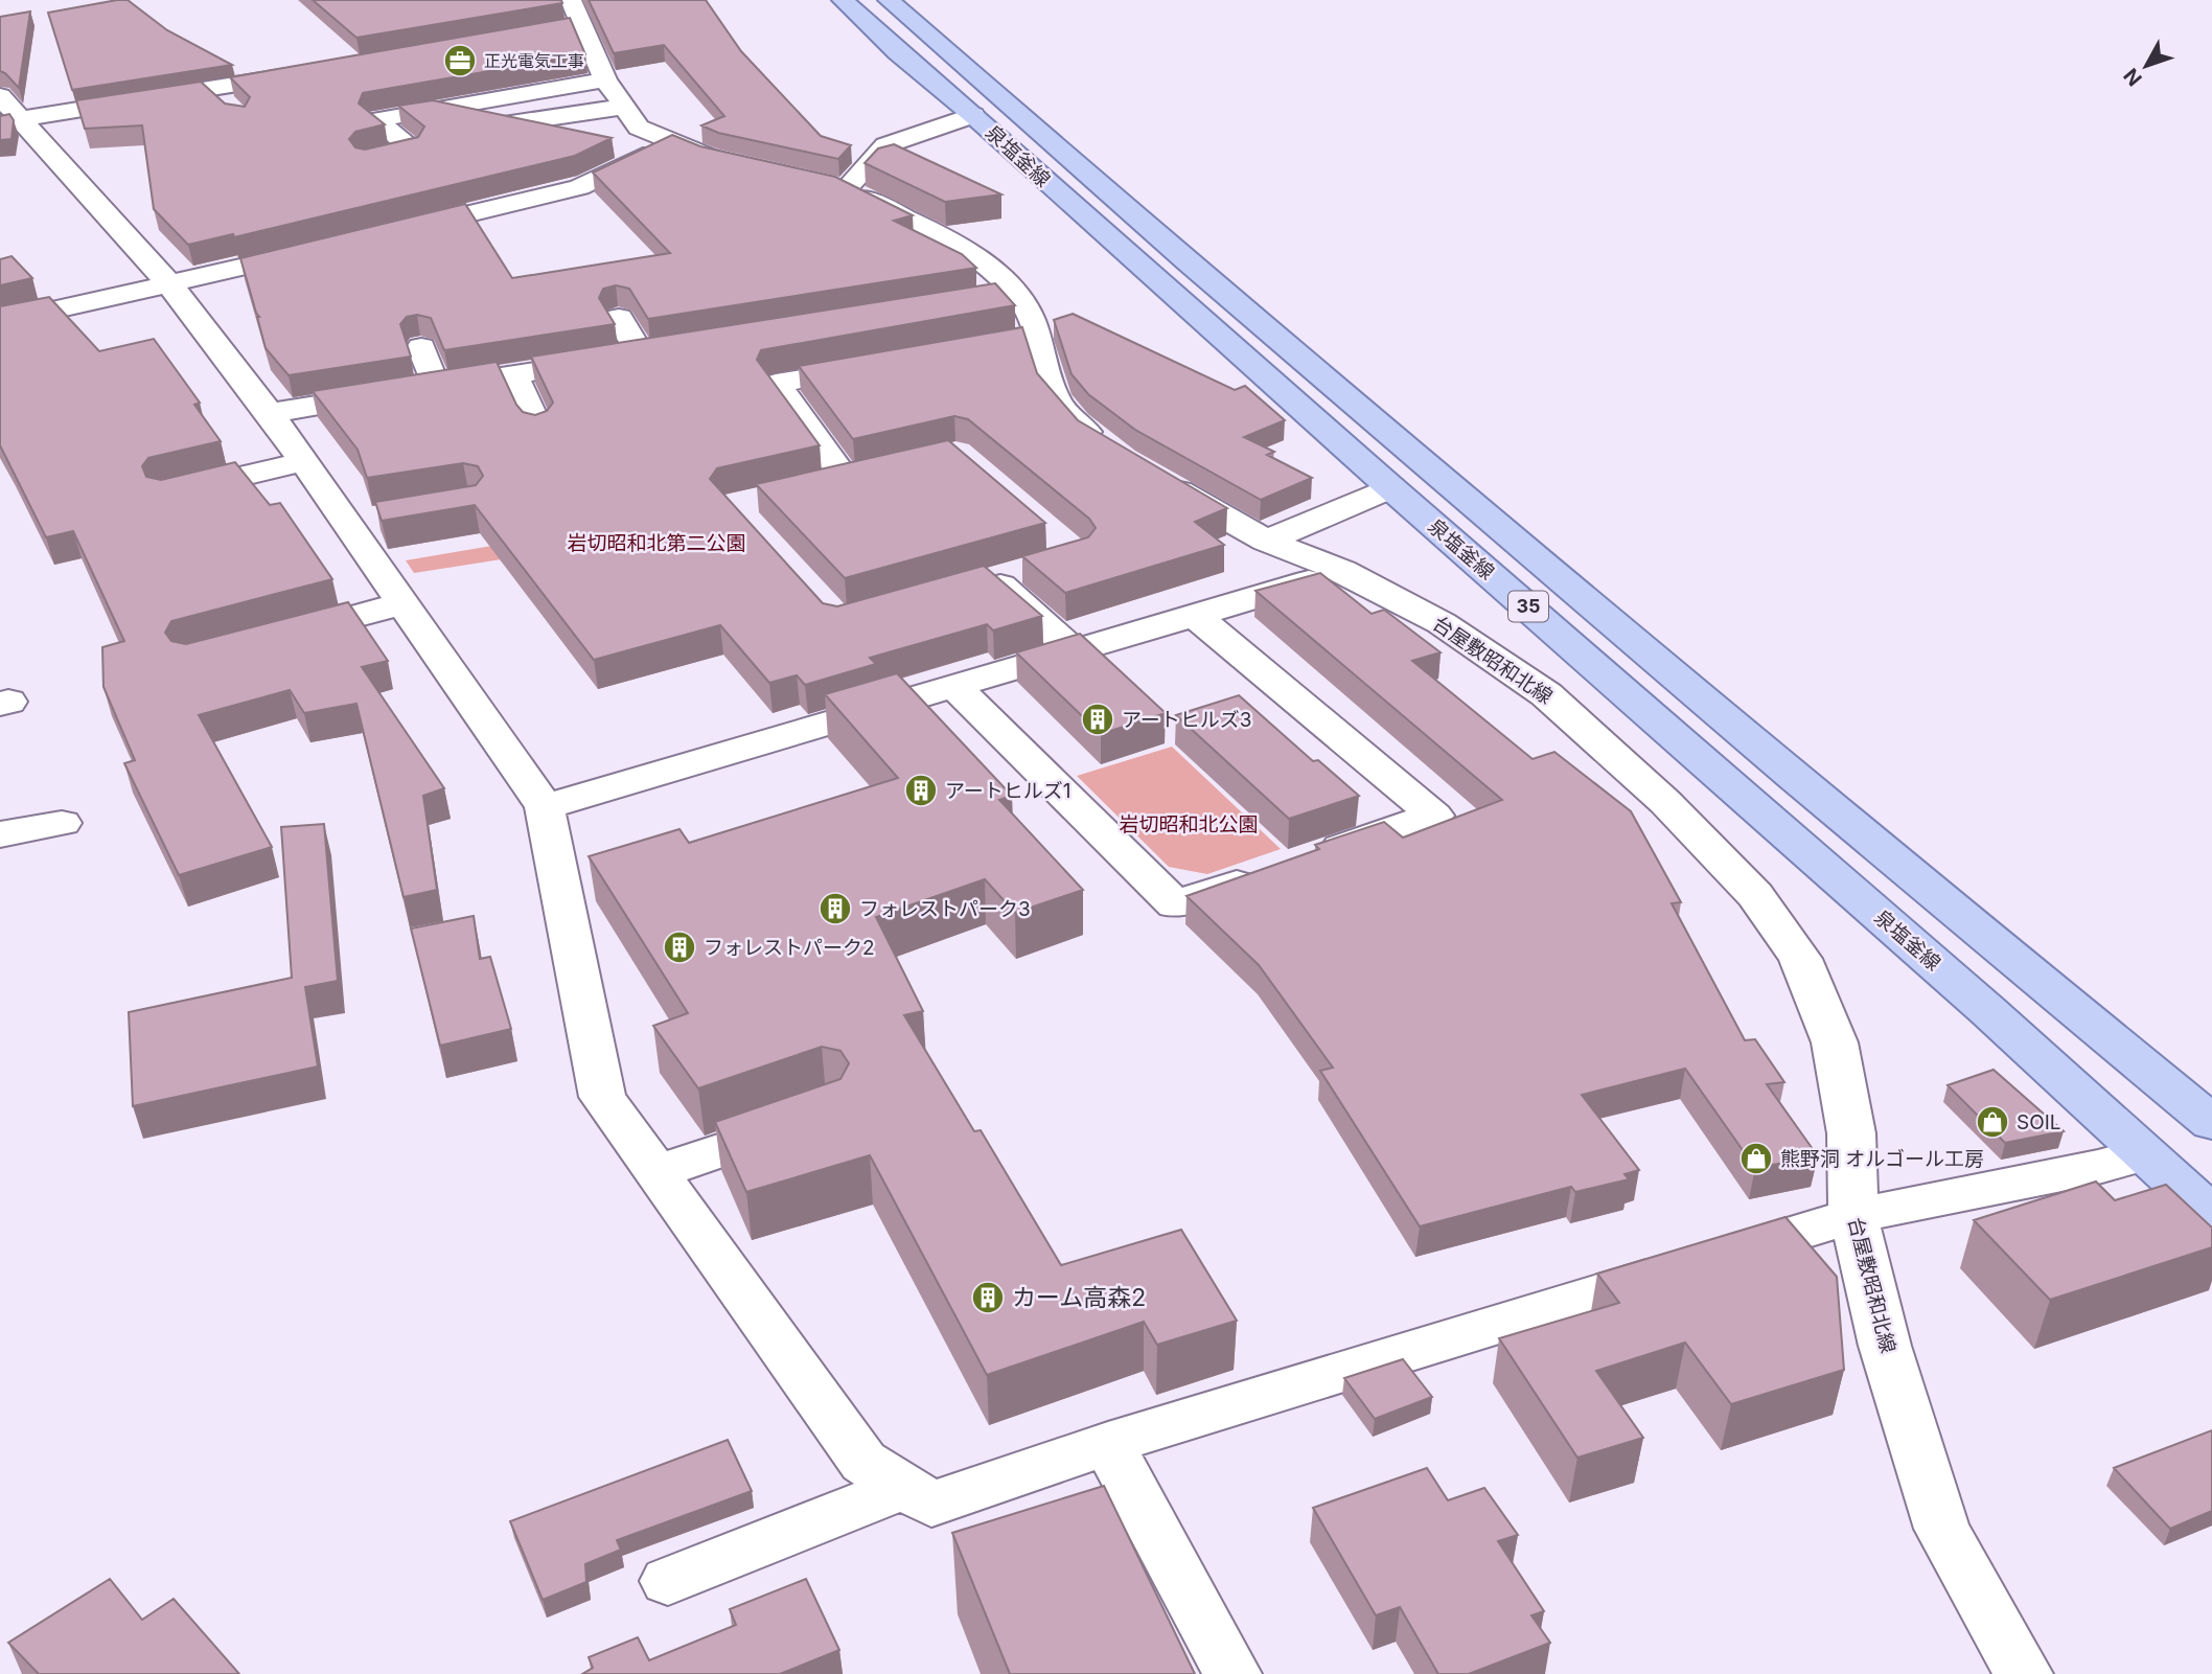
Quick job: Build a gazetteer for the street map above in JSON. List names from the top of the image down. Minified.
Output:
{"streets":{"main road":["泉塩釜線","35"],"street":["台屋敷昭和北線"]},"parks":["岩切昭和北第二公園","岩切昭和北公園"],"places":{"office":["正光電気工事"],"building":["アートヒルズ3","アートヒルズ1","フォレストパーク3","フォレストパーク2","カーム高森2"],"shop":["SOIL","熊野洞 オルゴール工房"]},"north":"bottom left"}
